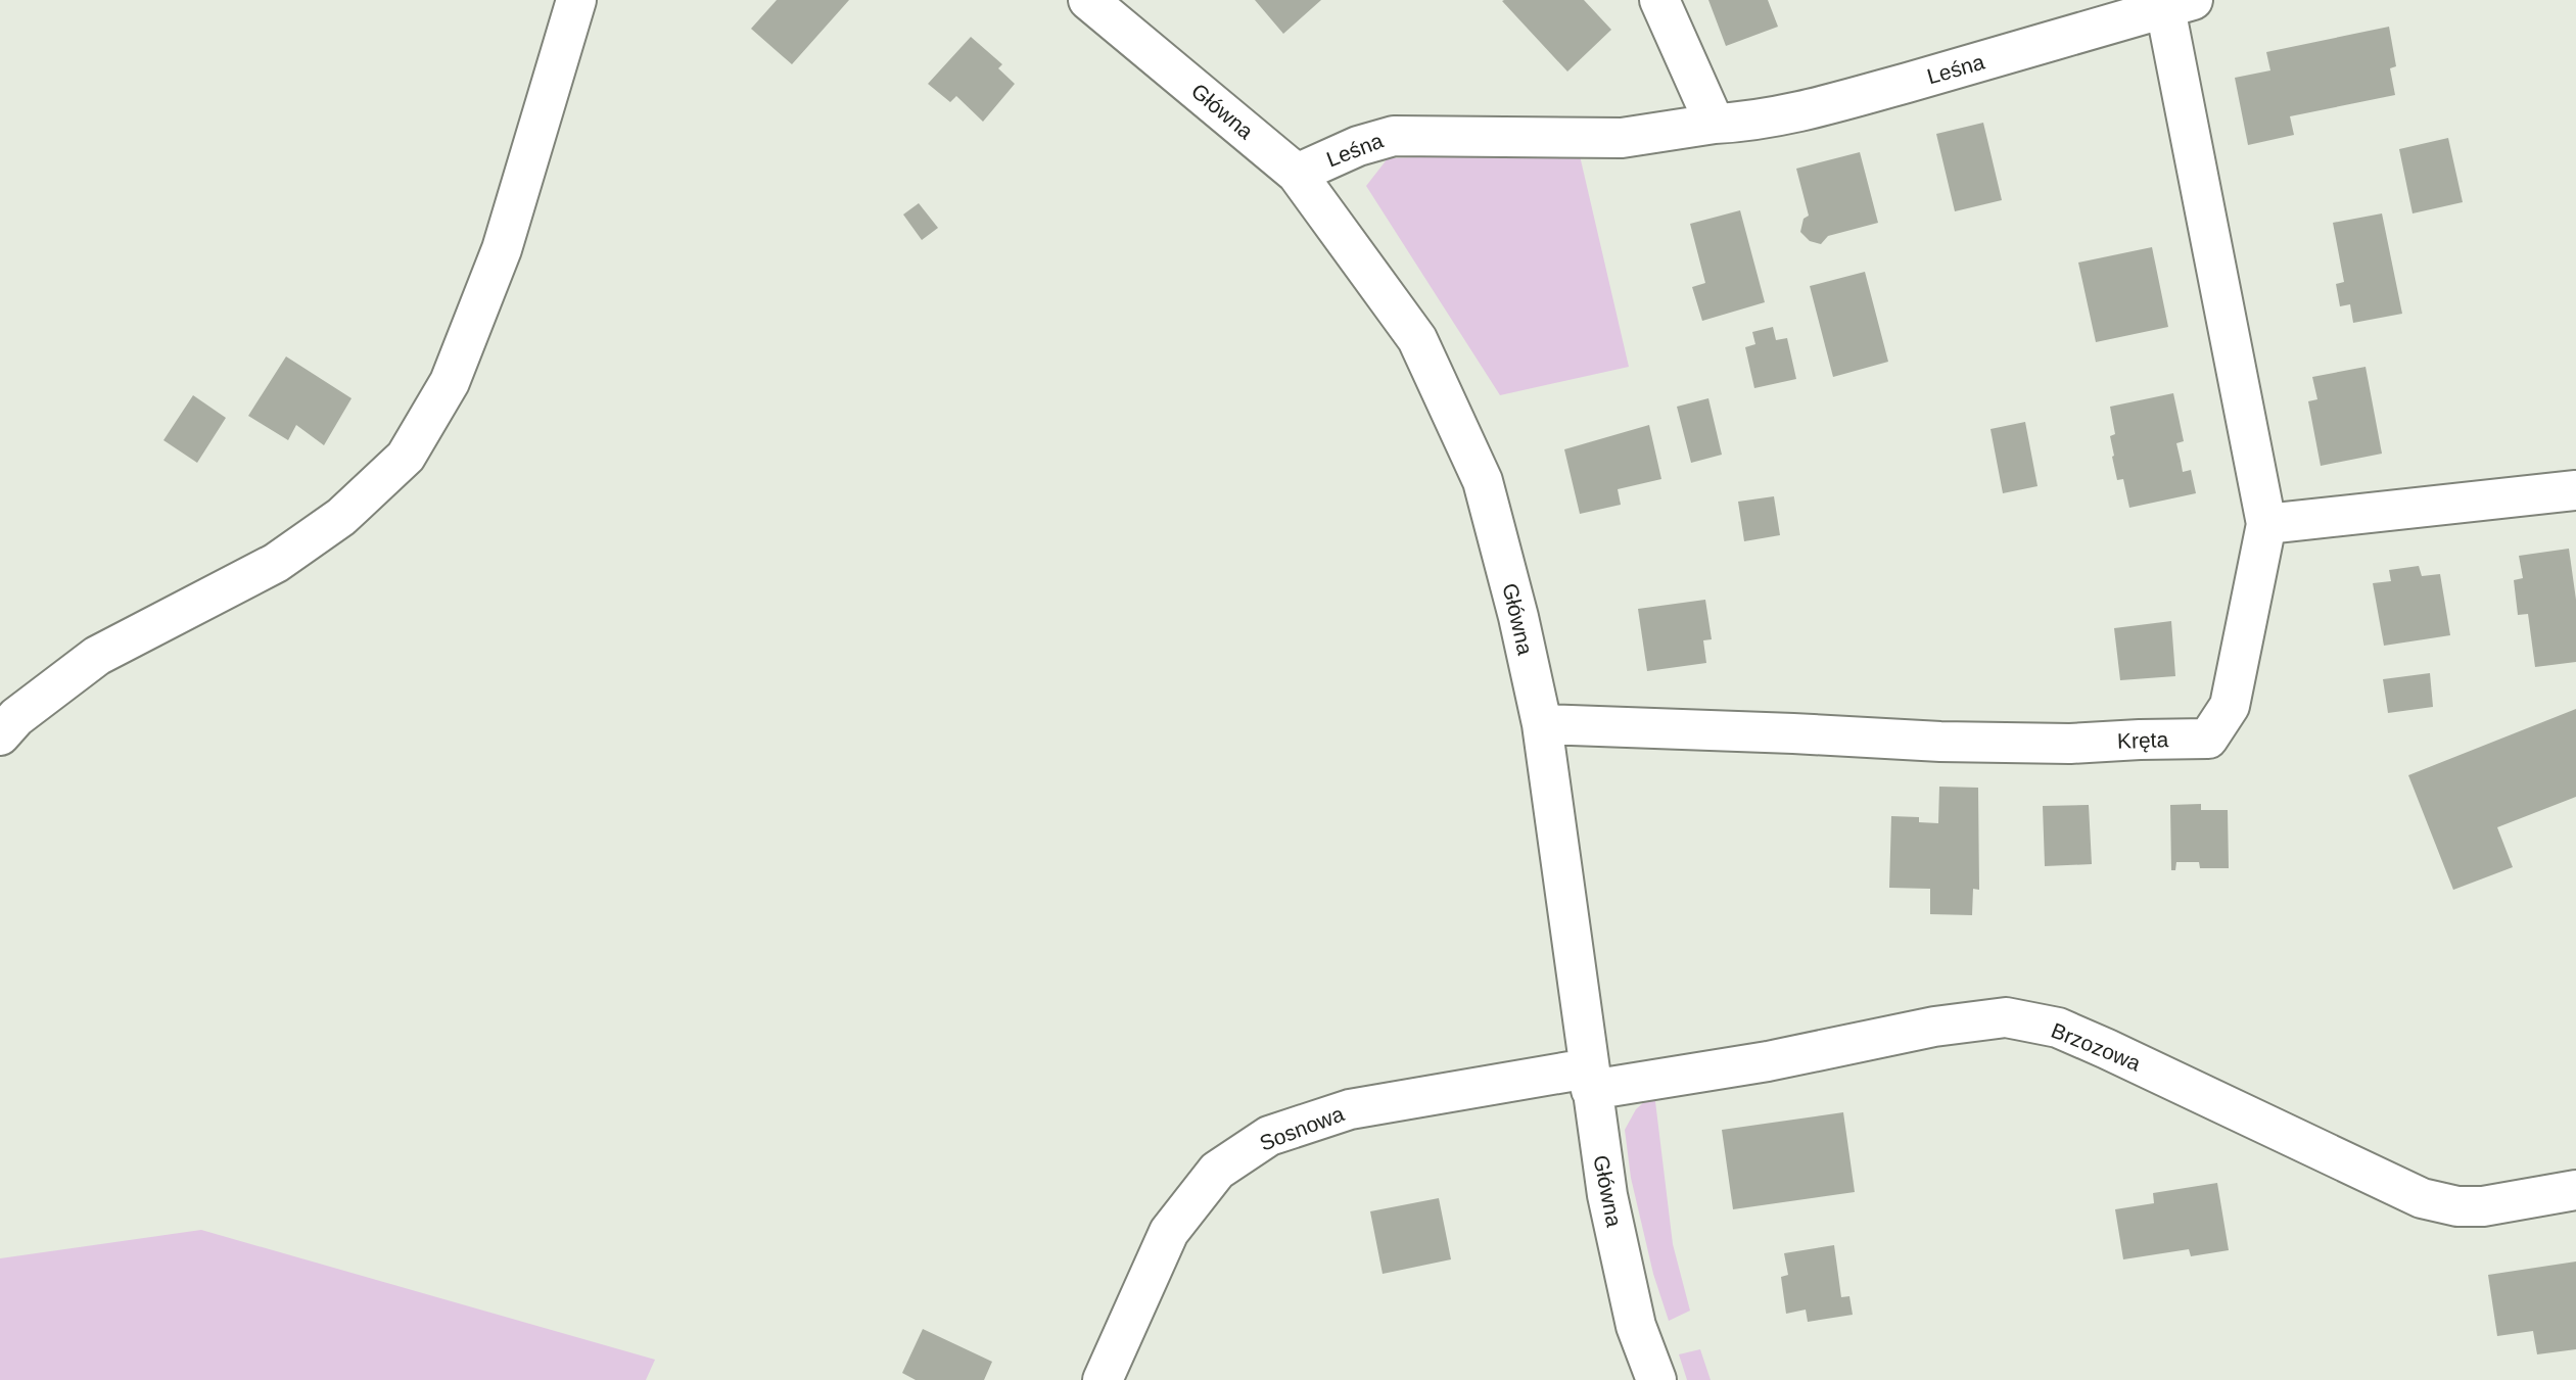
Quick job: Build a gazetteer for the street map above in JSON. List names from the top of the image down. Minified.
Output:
{"streets":{"street":["Leśna","Główna","Kręta","Brzozowa","Sosnowa"]},"crossings":[["Leśna","Główna"],["Główna","Kręta"],["Główna","Brzozowa"],["Główna","Sosnowa"],["Brzozowa","Sosnowa"]]}
